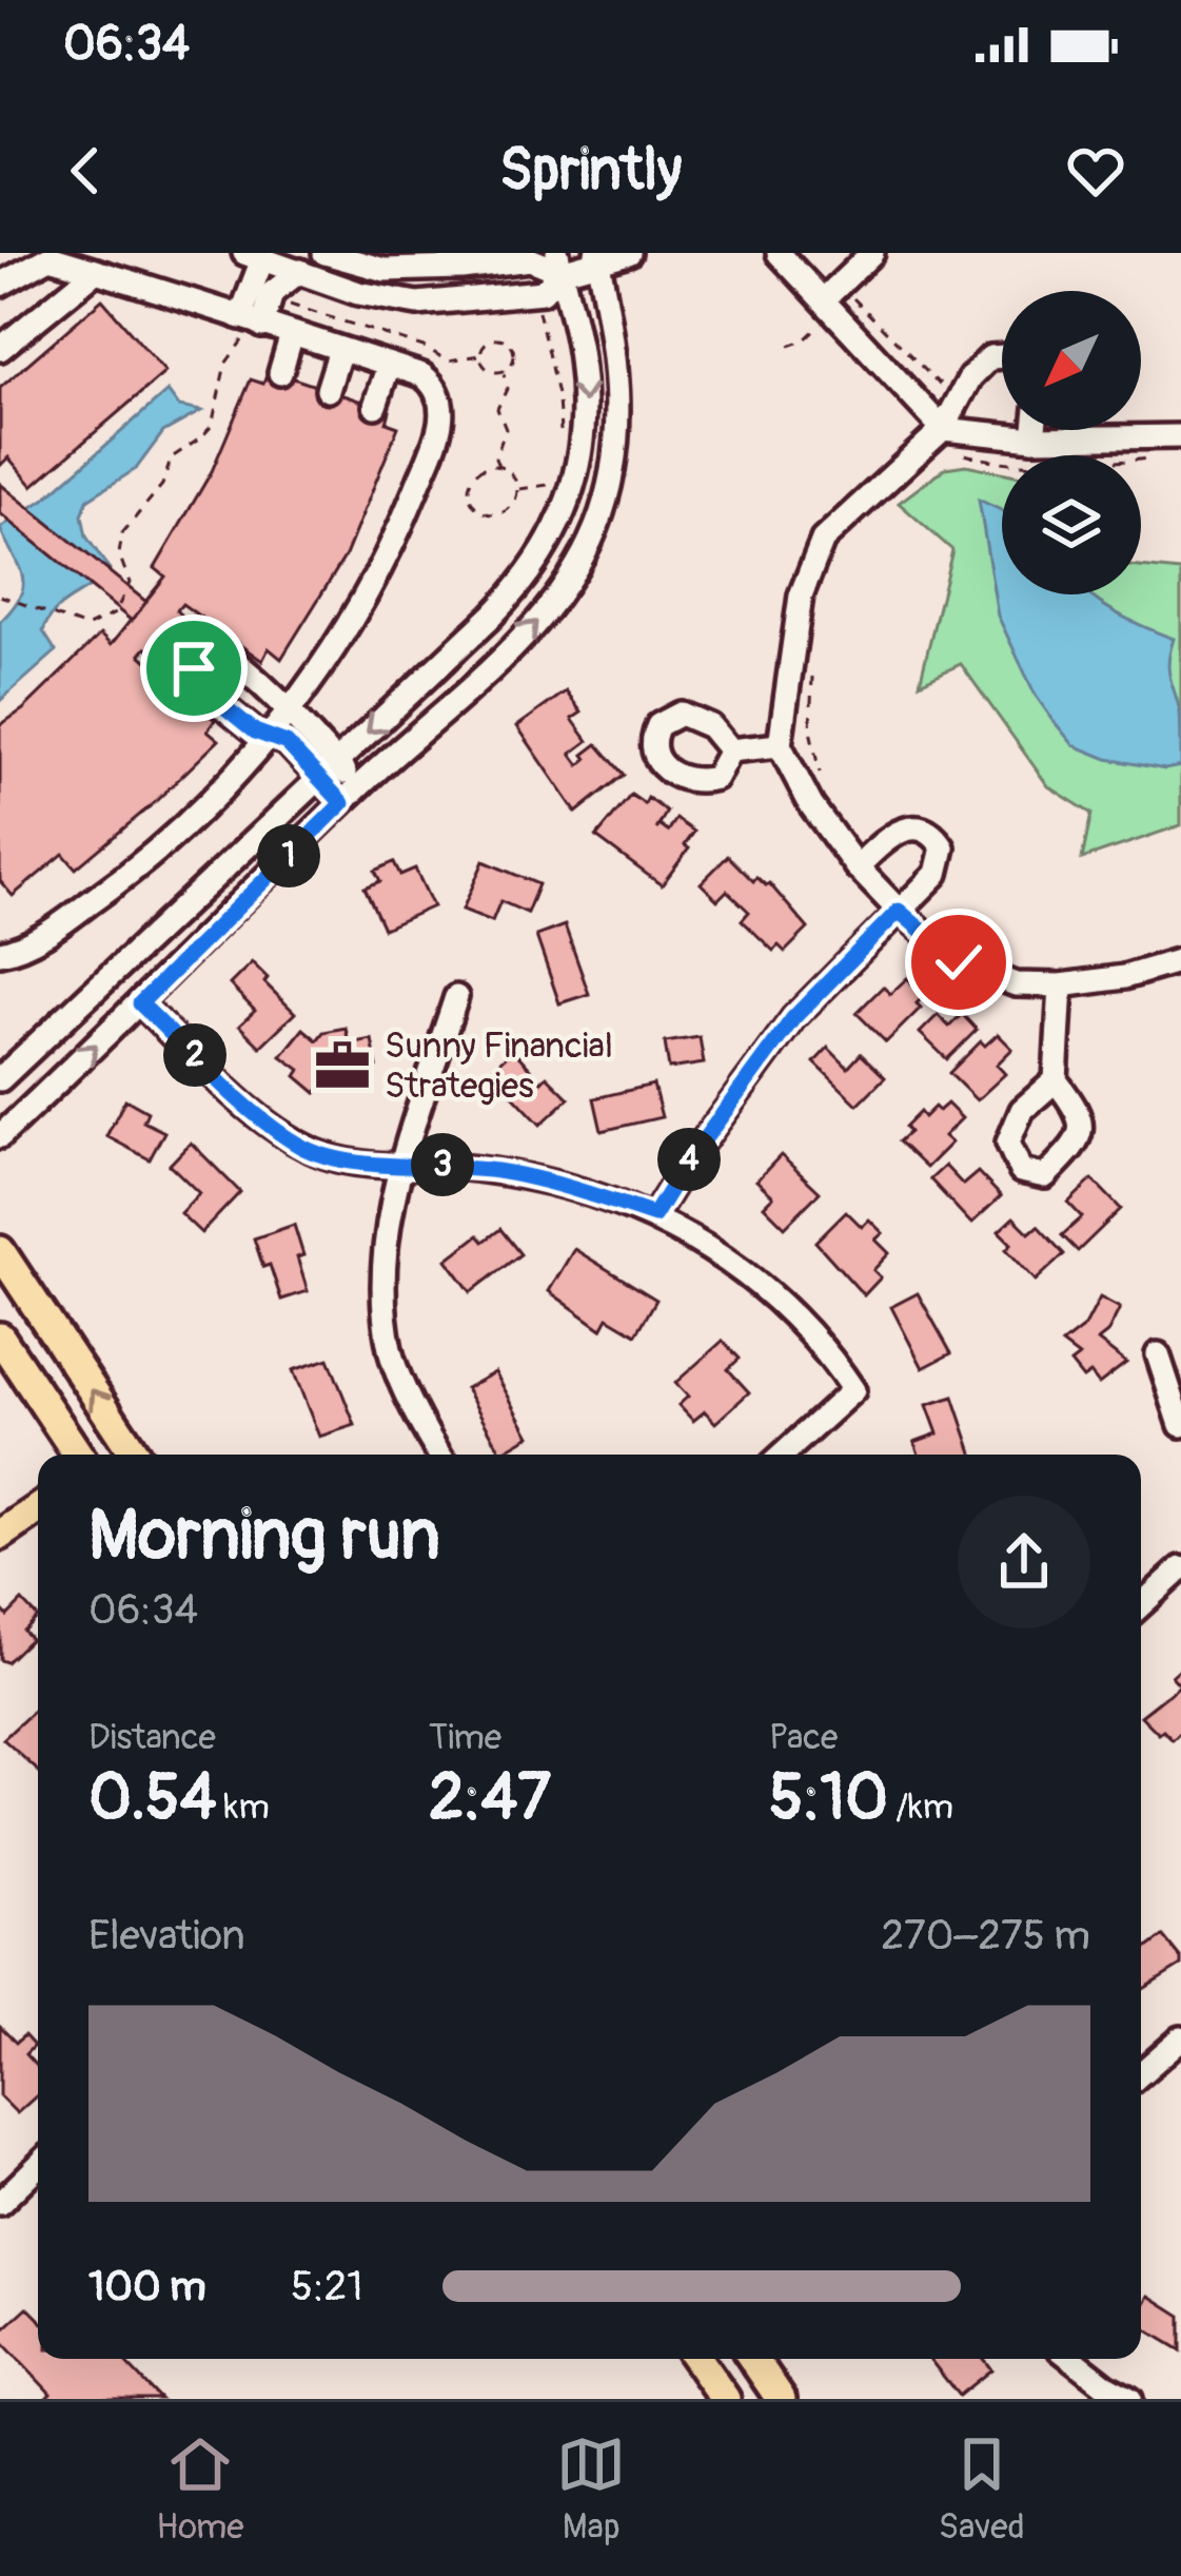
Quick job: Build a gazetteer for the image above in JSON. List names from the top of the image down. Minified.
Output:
{"places":{"office":["Sunny Financial Strategies"]},"north":"bottom left","page":{"status":"06:34","header":"Sprintly","pins":["1","2","4","3"],"heading":["Morning run","06:34"],"stats":[["Distance","0.54 km"],["Time","2:47"],["Pace","5:10 /km"]],"chart":["Elevation","270–275 m"],"list":[{"name":"100 m","note":"5:21"}],"tabs":["Home","Map","Saved"]}}
